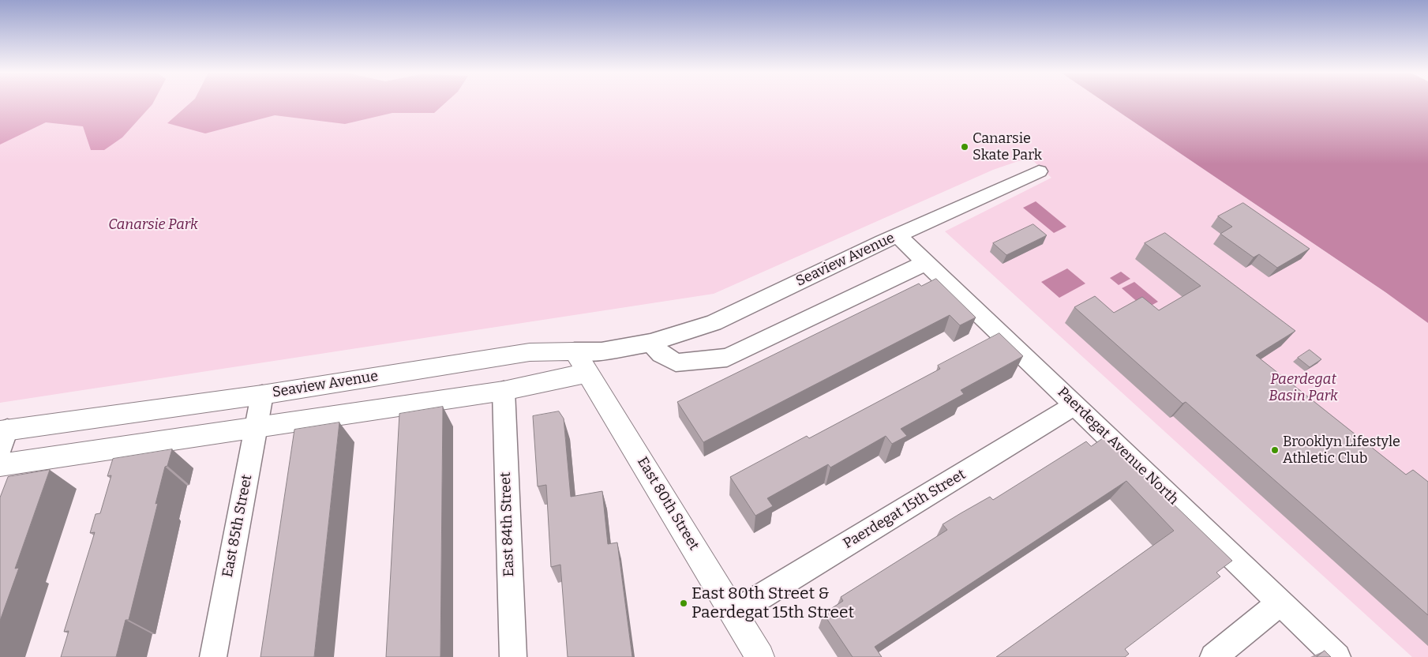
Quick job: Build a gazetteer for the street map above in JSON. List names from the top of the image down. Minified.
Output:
{"streets":{"street":["Seaview Avenue","Paerdegat Avenue North","East 80th Street","Paerdegat 15th Street","East 84th Street","East 85th Street"]},"crossings":[["Seaview Avenue","Paerdegat Avenue North"],["Seaview Avenue","East 80th Street"],["Seaview Avenue","East 85th Street"],["Paerdegat Avenue North","Paerdegat 15th Street"],["East 80th Street","Paerdegat 15th Street"]],"parks":["Canarsie Park","Paerdegat Basin Park"],"places":["Canarsie Skate Park","Brooklyn Lifestyle Athletic Club","East 80th Street & Paerdegat 15th Street"]}
